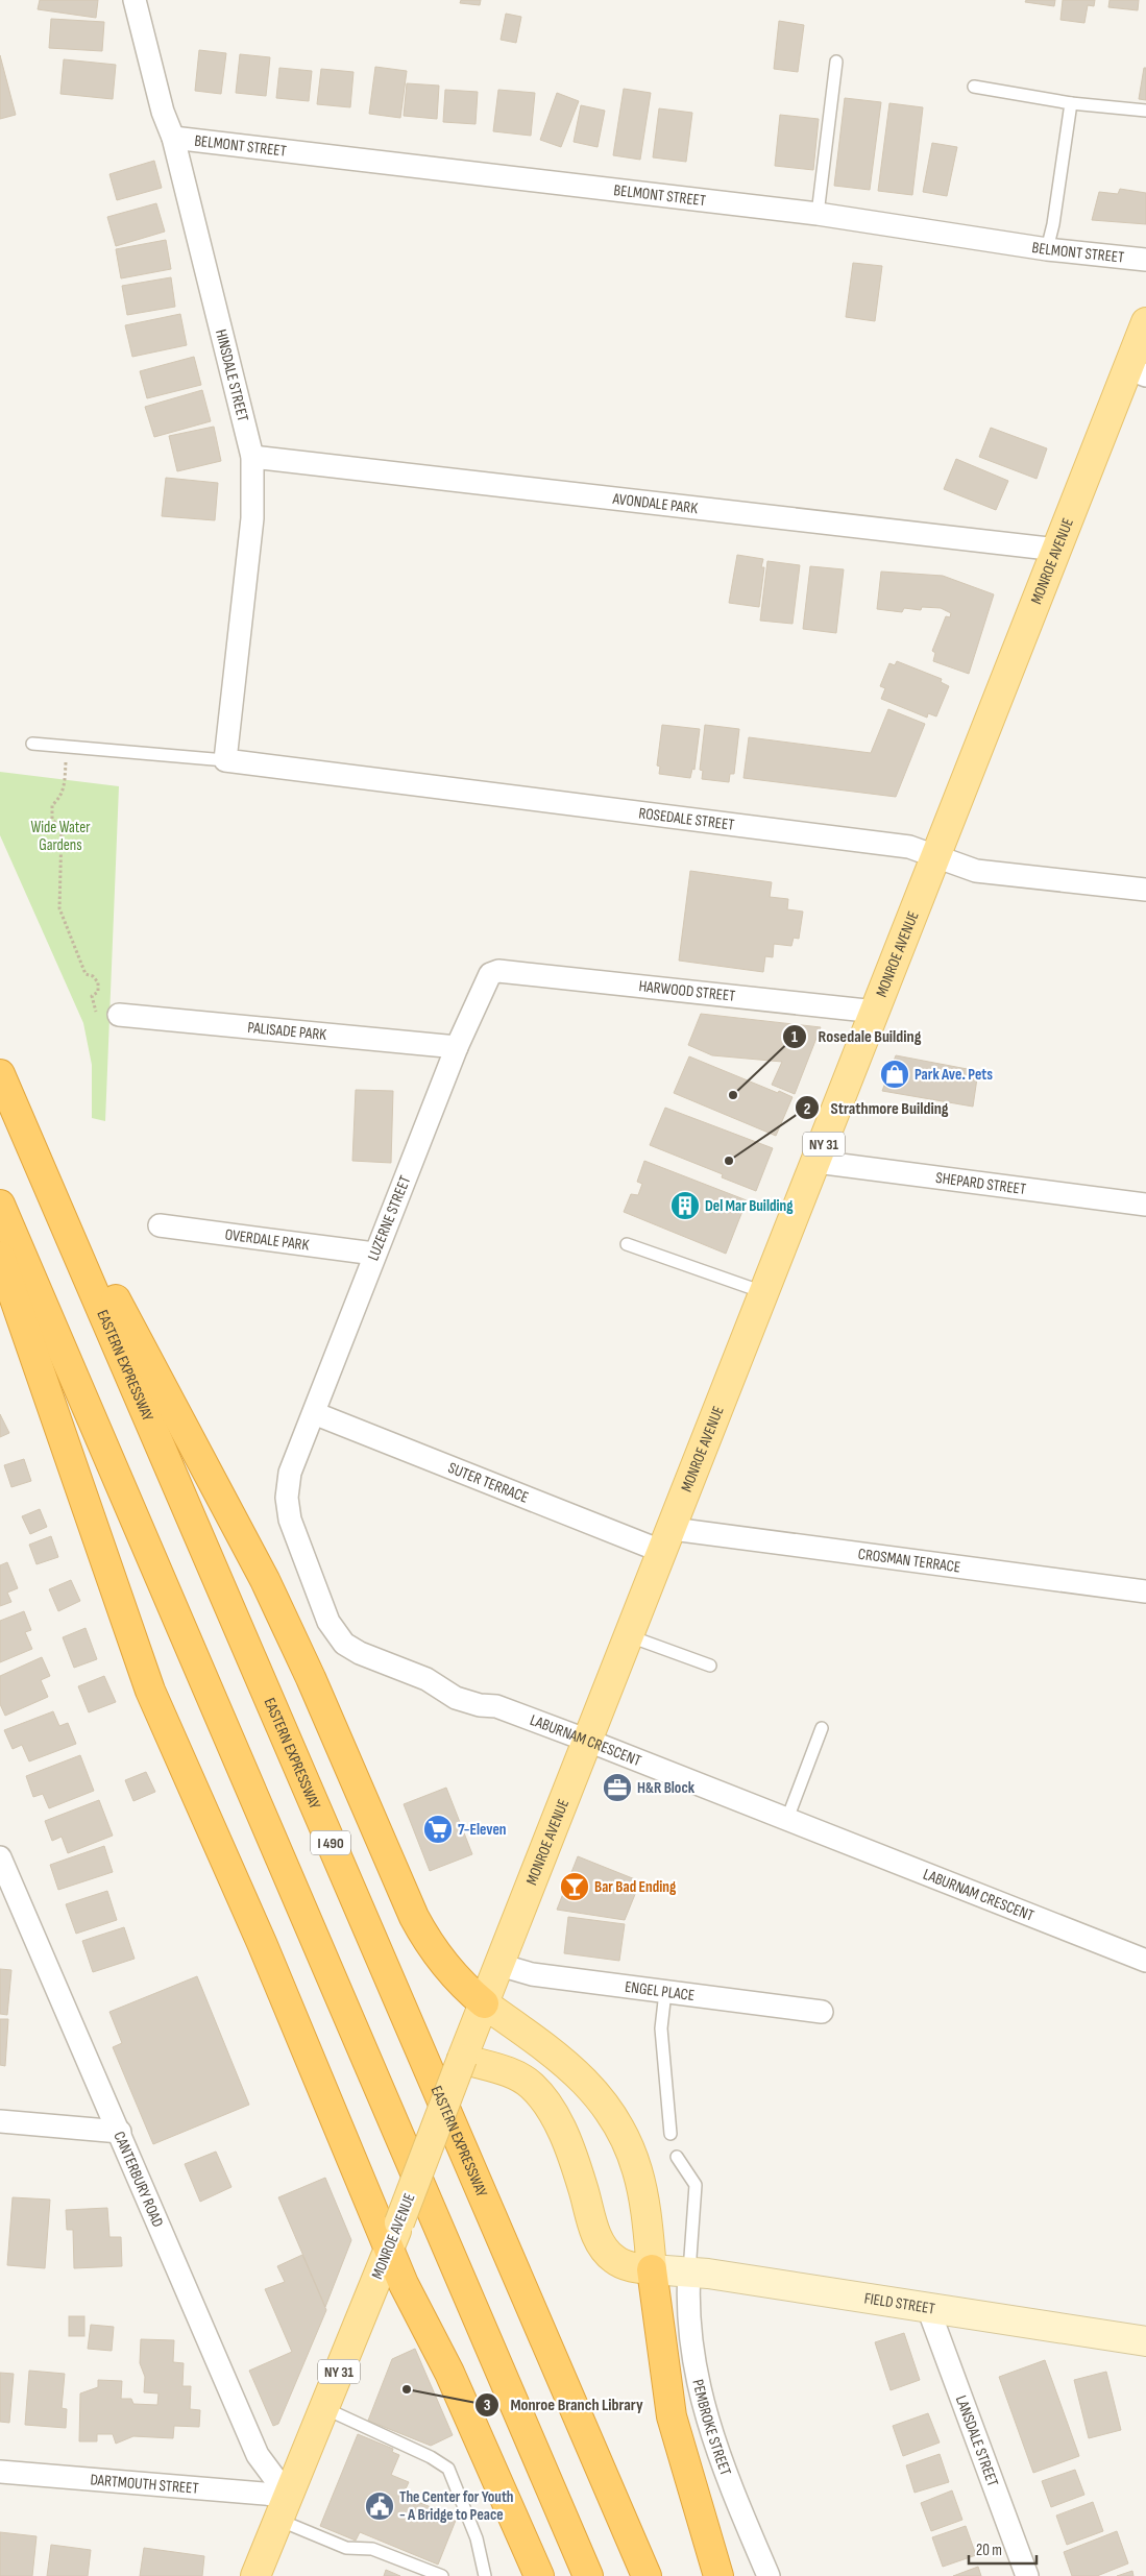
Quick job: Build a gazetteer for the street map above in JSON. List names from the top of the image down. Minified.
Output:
{"streets":{"highway":["EASTERN EXPRESSWAY","I 490"],"main road":["MONROE AVENUE","NY 31"],"street":["BELMONT STREET","HINSDALE STREET","AVONDALE PARK","ROSEDALE STREET","HARWOOD STREET","PALISADE PARK","SHEPARD STREET","LUZERNE STREET","OVERDALE PARK","SUTER TERRACE","CROSMAN TERRACE","LABURNAM CRESCENT","ENGEL PLACE","CANTERBURY ROAD","FIELD STREET","PEMBROKE STREET","LANSDALE STREET","DARTMOUTH STREET"]},"crossings":[["BELMONT STREET","HINSDALE STREET"],["HINSDALE STREET","AVONDALE PARK"],["HINSDALE STREET","ROSEDALE STREET"],["AVONDALE PARK","MONROE AVENUE"],["MONROE AVENUE","ROSEDALE STREET"],["MONROE AVENUE","HARWOOD STREET"],["MONROE AVENUE","SHEPARD STREET"],["MONROE AVENUE","SUTER TERRACE"],["MONROE AVENUE","CROSMAN TERRACE"],["MONROE AVENUE","LABURNAM CRESCENT"],["MONROE AVENUE","ENGEL PLACE"],["MONROE AVENUE","CANTERBURY ROAD"],["MONROE AVENUE","DARTMOUTH STREET"],["HARWOOD STREET","LUZERNE STREET"],["PALISADE PARK","LUZERNE STREET"],["LUZERNE STREET","OVERDALE PARK"],["LUZERNE STREET","SUTER TERRACE"],["LUZERNE STREET","LABURNAM CRESCENT"],["SUTER TERRACE","CROSMAN TERRACE"],["CANTERBURY ROAD","DARTMOUTH STREET"],["FIELD STREET","PEMBROKE STREET"],["FIELD STREET","LANSDALE STREET"]],"parks":["Wide Water Gardens"],"places":{"shop":["Park Ave. Pets"],"other":["Rosedale Building","Strathmore Building","Monroe Branch Library"],"building":["Del Mar Building"],"office":["H&R Block"],"supermarket":["7-Eleven"],"bar":["Bar Bad Ending"],"public building":["The Center for Youth - A Bridge to Peace"]},"scale_bar":"20 m"}
